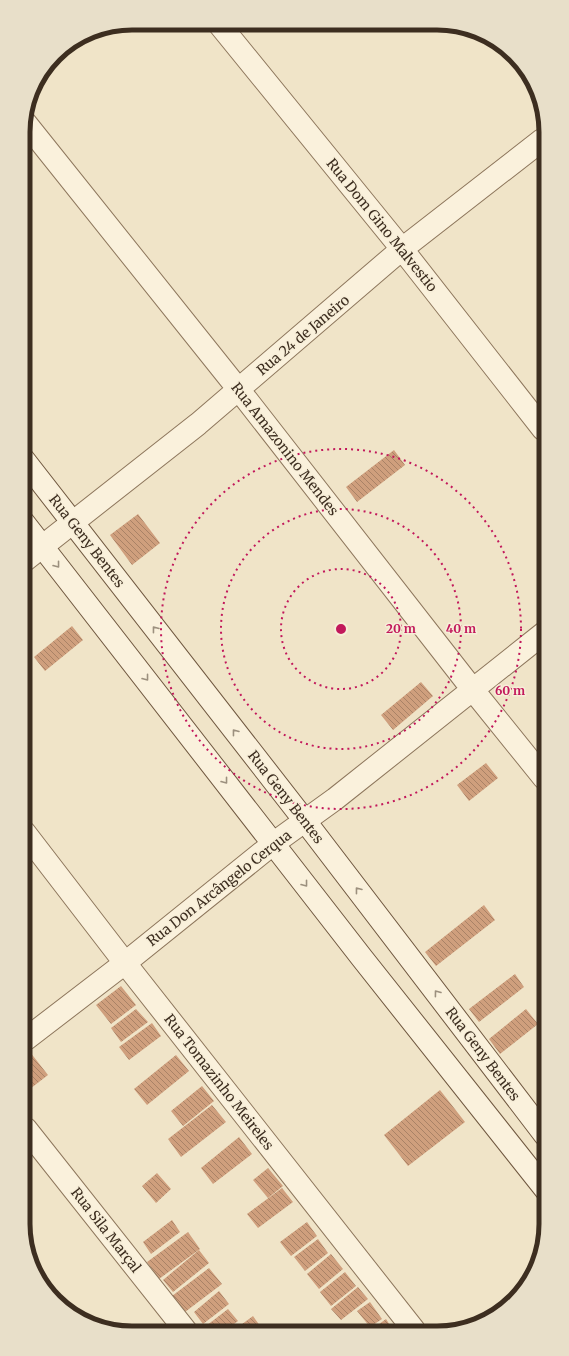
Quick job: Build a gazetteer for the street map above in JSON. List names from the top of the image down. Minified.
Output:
{"streets":{"street":["Rua Dom Gino Malvestio","Rua 24 de Janeiro","Rua Amazonino Mendes","Rua Geny Bentes","Rua Don Arcângelo Cerqua","Rua Tomazinho Meireles","Rua Sila Marçal"]},"crossings":[["Rua Dom Gino Malvestio","Rua 24 de Janeiro"],["Rua 24 de Janeiro","Rua Amazonino Mendes"],["Rua 24 de Janeiro","Rua Geny Bentes"],["Rua Amazonino Mendes","Rua Don Arcângelo Cerqua"],["Rua Geny Bentes","Rua Don Arcângelo Cerqua"],["Rua Don Arcângelo Cerqua","Rua Tomazinho Meireles"]],"rings":["20 m","40 m","60 m"]}
